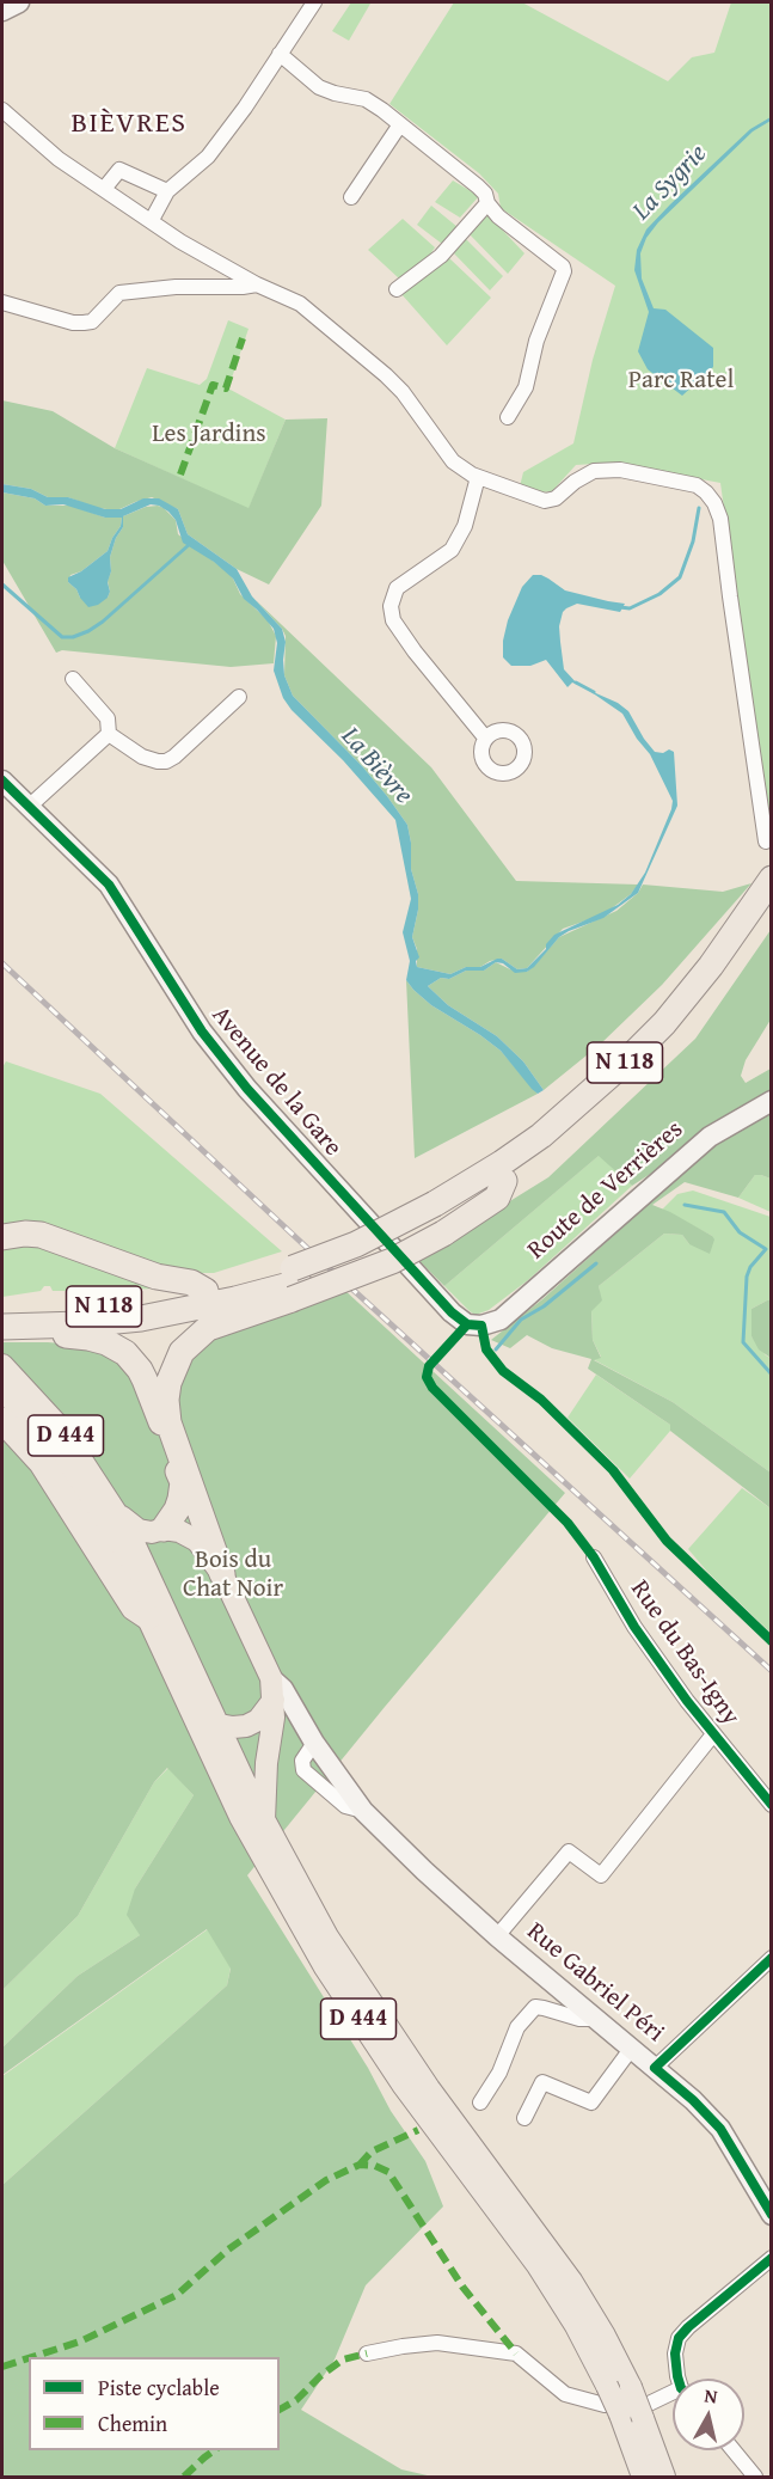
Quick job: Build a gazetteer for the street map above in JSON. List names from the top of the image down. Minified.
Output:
{"streets":{"highway":["N 118"],"main road":["D 444"],"street":["Avenue de la Gare","Route de Verrières","Rue du Bas-Igny","Rue Gabriel Péri"]},"crossings":[["Avenue de la Gare","Route de Verrières"]],"districts":["BIÈVRES"],"water":["La Sygrie","La Bièvre"],"parks":["Parc Ratel","Les Jardins","Bois du Chat Noir"],"legend":["Piste cyclable","Chemin"],"north":"top"}
